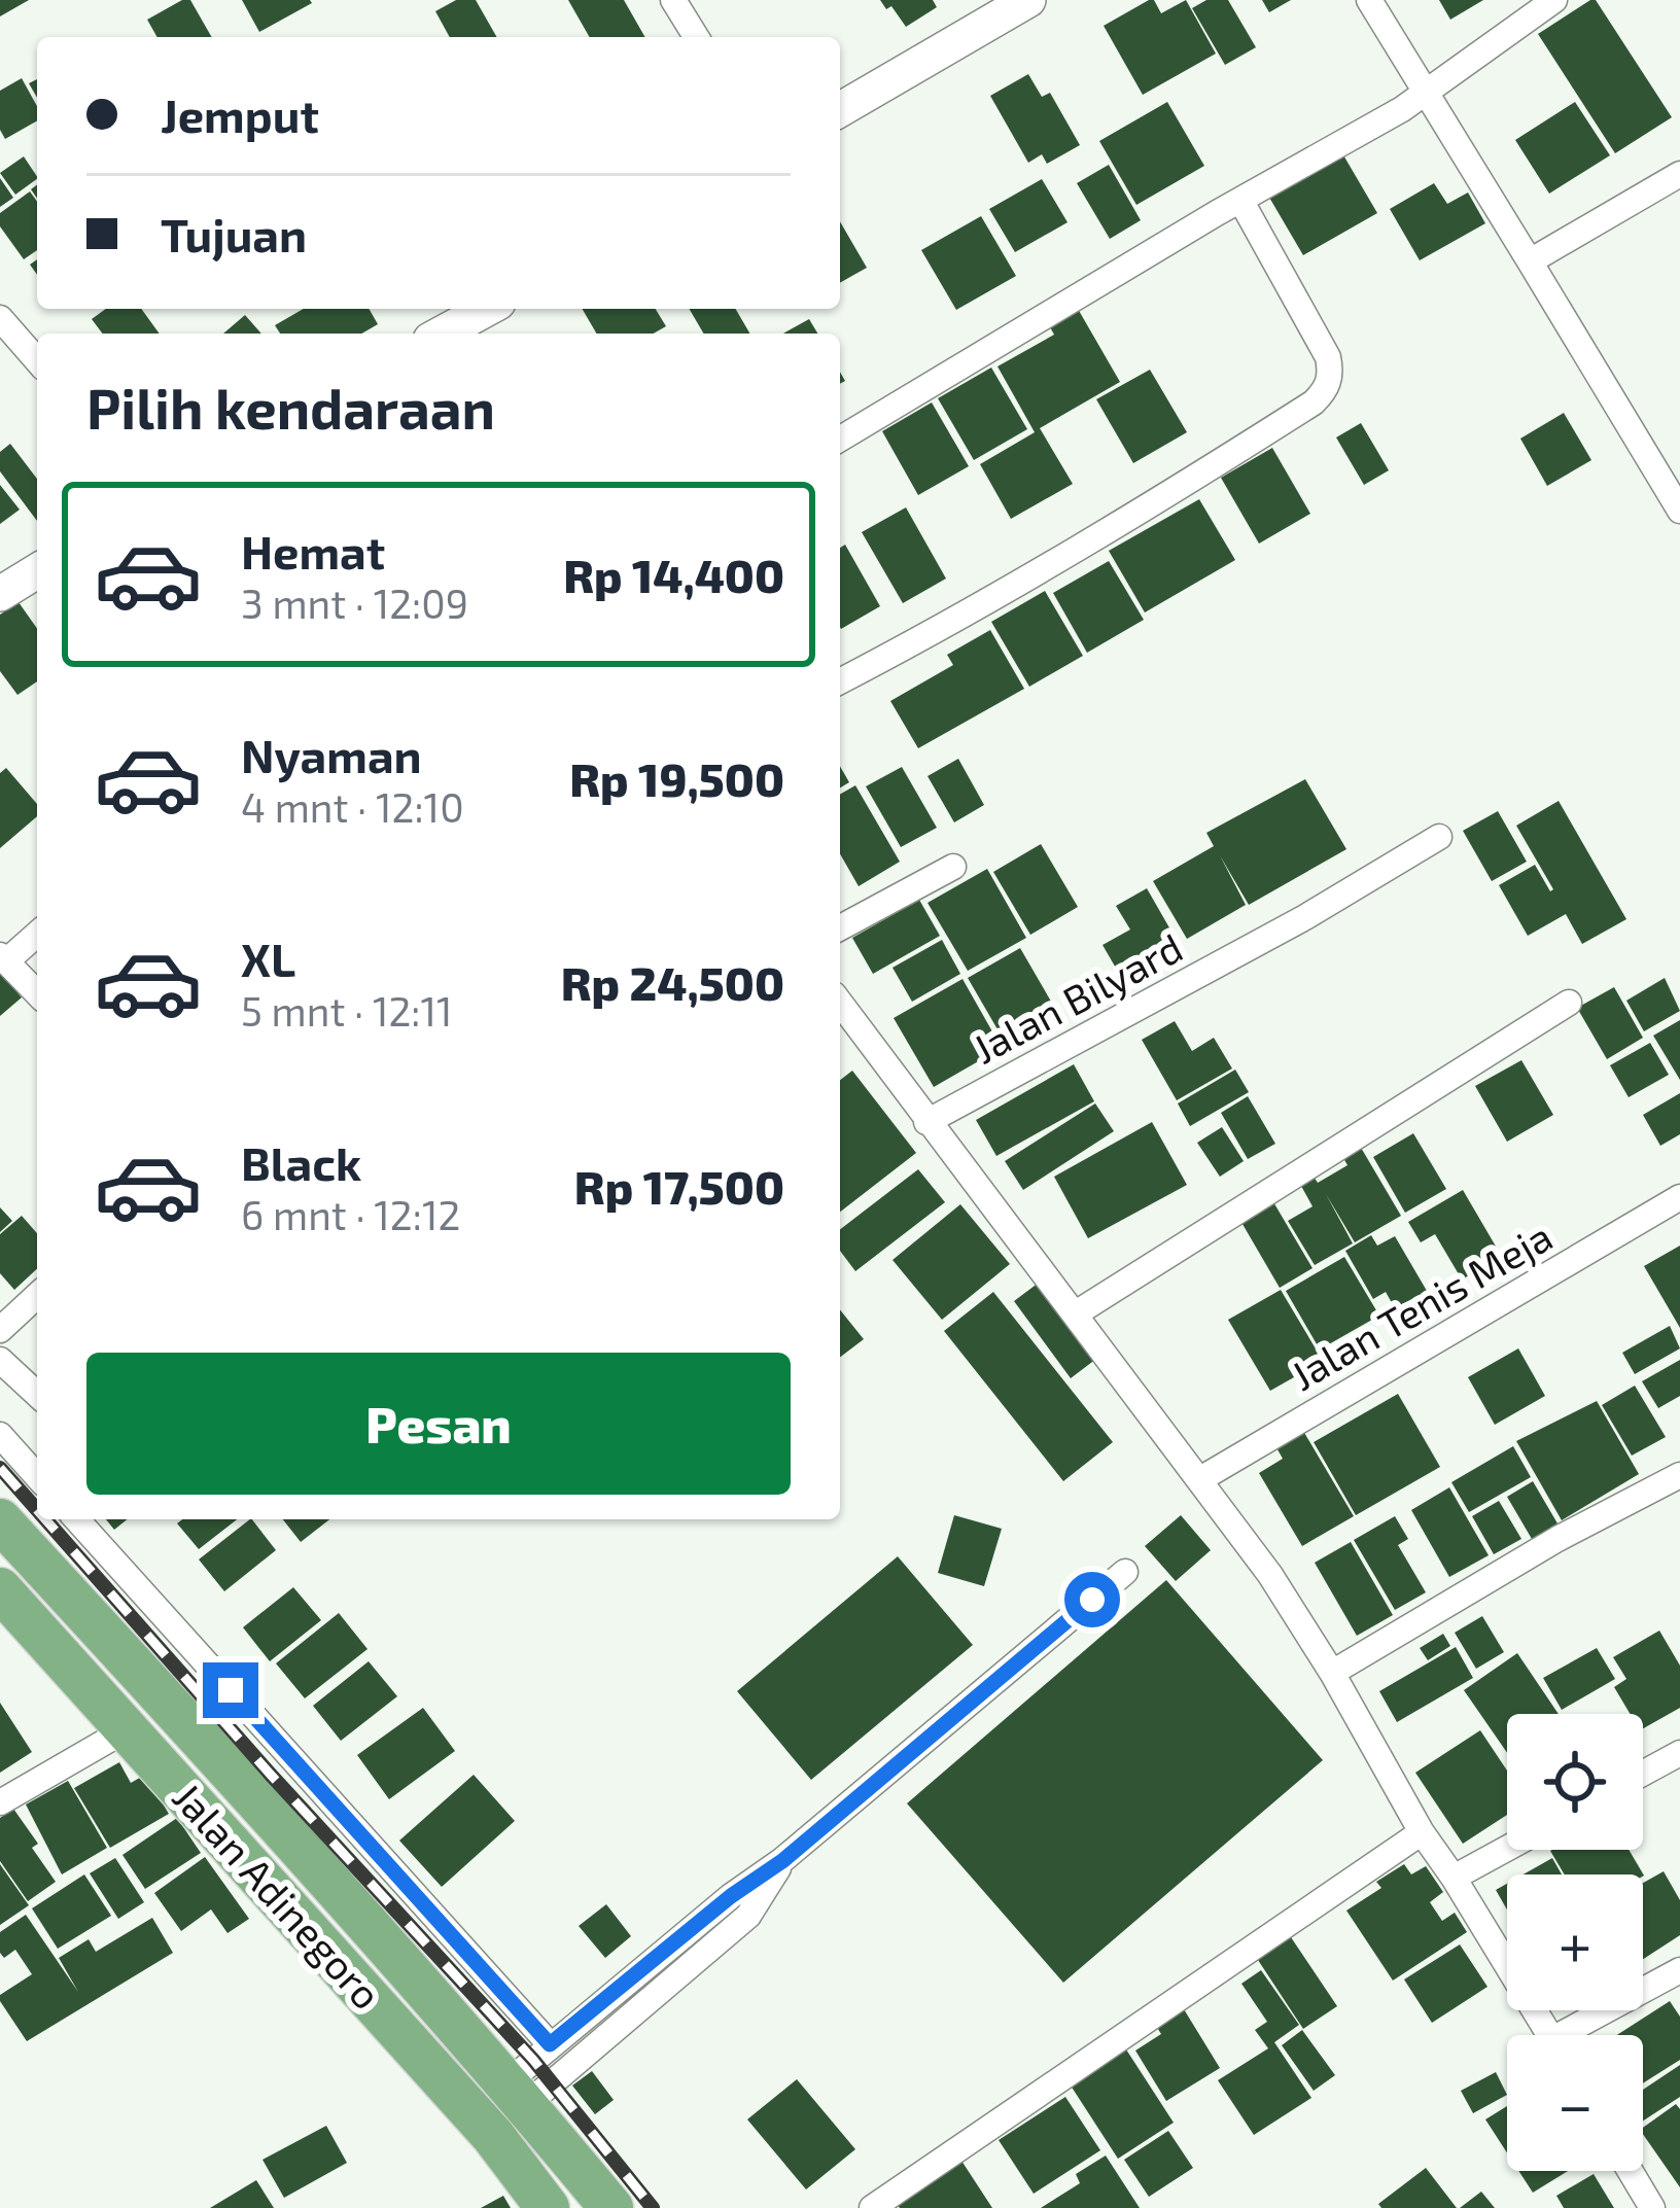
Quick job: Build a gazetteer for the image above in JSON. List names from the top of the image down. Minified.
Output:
{"streets":{"highway":["Jalan Adinegoro"],"street":["Jalan Bilyard","Jalan Tenis Meja"]},"page":{"banner":["Jemput","Tujuan"],"heading":"Pilih kendaraan","list":[{"name":"Hemat","note":"3 mnt · 12:09","value":"Rp 14,400"},{"name":"Nyaman","note":"4 mnt · 12:10","value":"Rp 19,500"},{"name":"XL","note":"5 mnt · 12:11","value":"Rp 24,500"},{"name":"Black","note":"6 mnt · 12:12","value":"Rp 17,500"}],"buttons":"Pesan","map_buttons":["+","−"]}}
